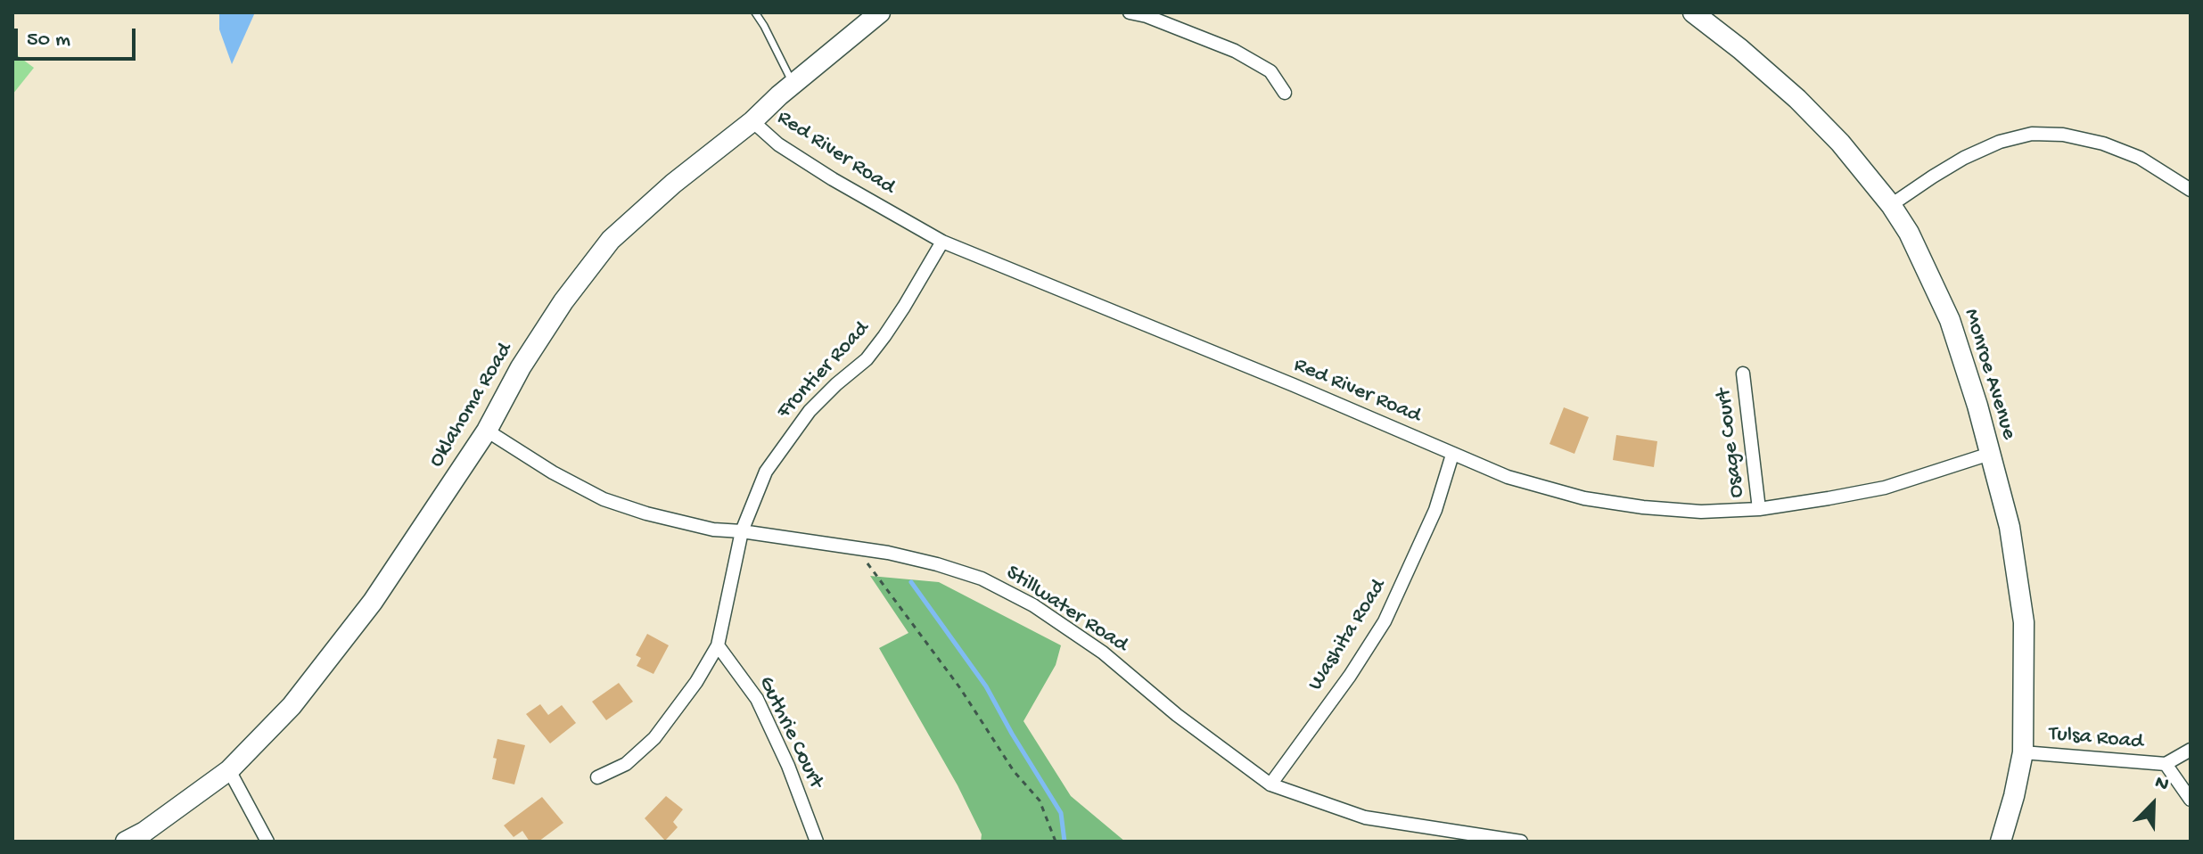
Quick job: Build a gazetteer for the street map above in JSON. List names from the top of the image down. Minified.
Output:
{"streets":{"street":["Red River Road","Frontier Road","Monroe Avenue","Oklahoma Road","Osage Court","Stillwater Road","Washita Road","Guthrie Court","Tulsa Road"]},"crossings":[["Red River Road","Frontier Road"],["Red River Road","Monroe Avenue"],["Red River Road","Oklahoma Road"],["Red River Road","Osage Court"],["Red River Road","Washita Road"],["Frontier Road","Stillwater Road"],["Frontier Road","Guthrie Court"],["Monroe Avenue","Tulsa Road"],["Oklahoma Road","Stillwater Road"],["Stillwater Road","Washita Road"]],"scale_bar":"50 m","north":"top right"}
